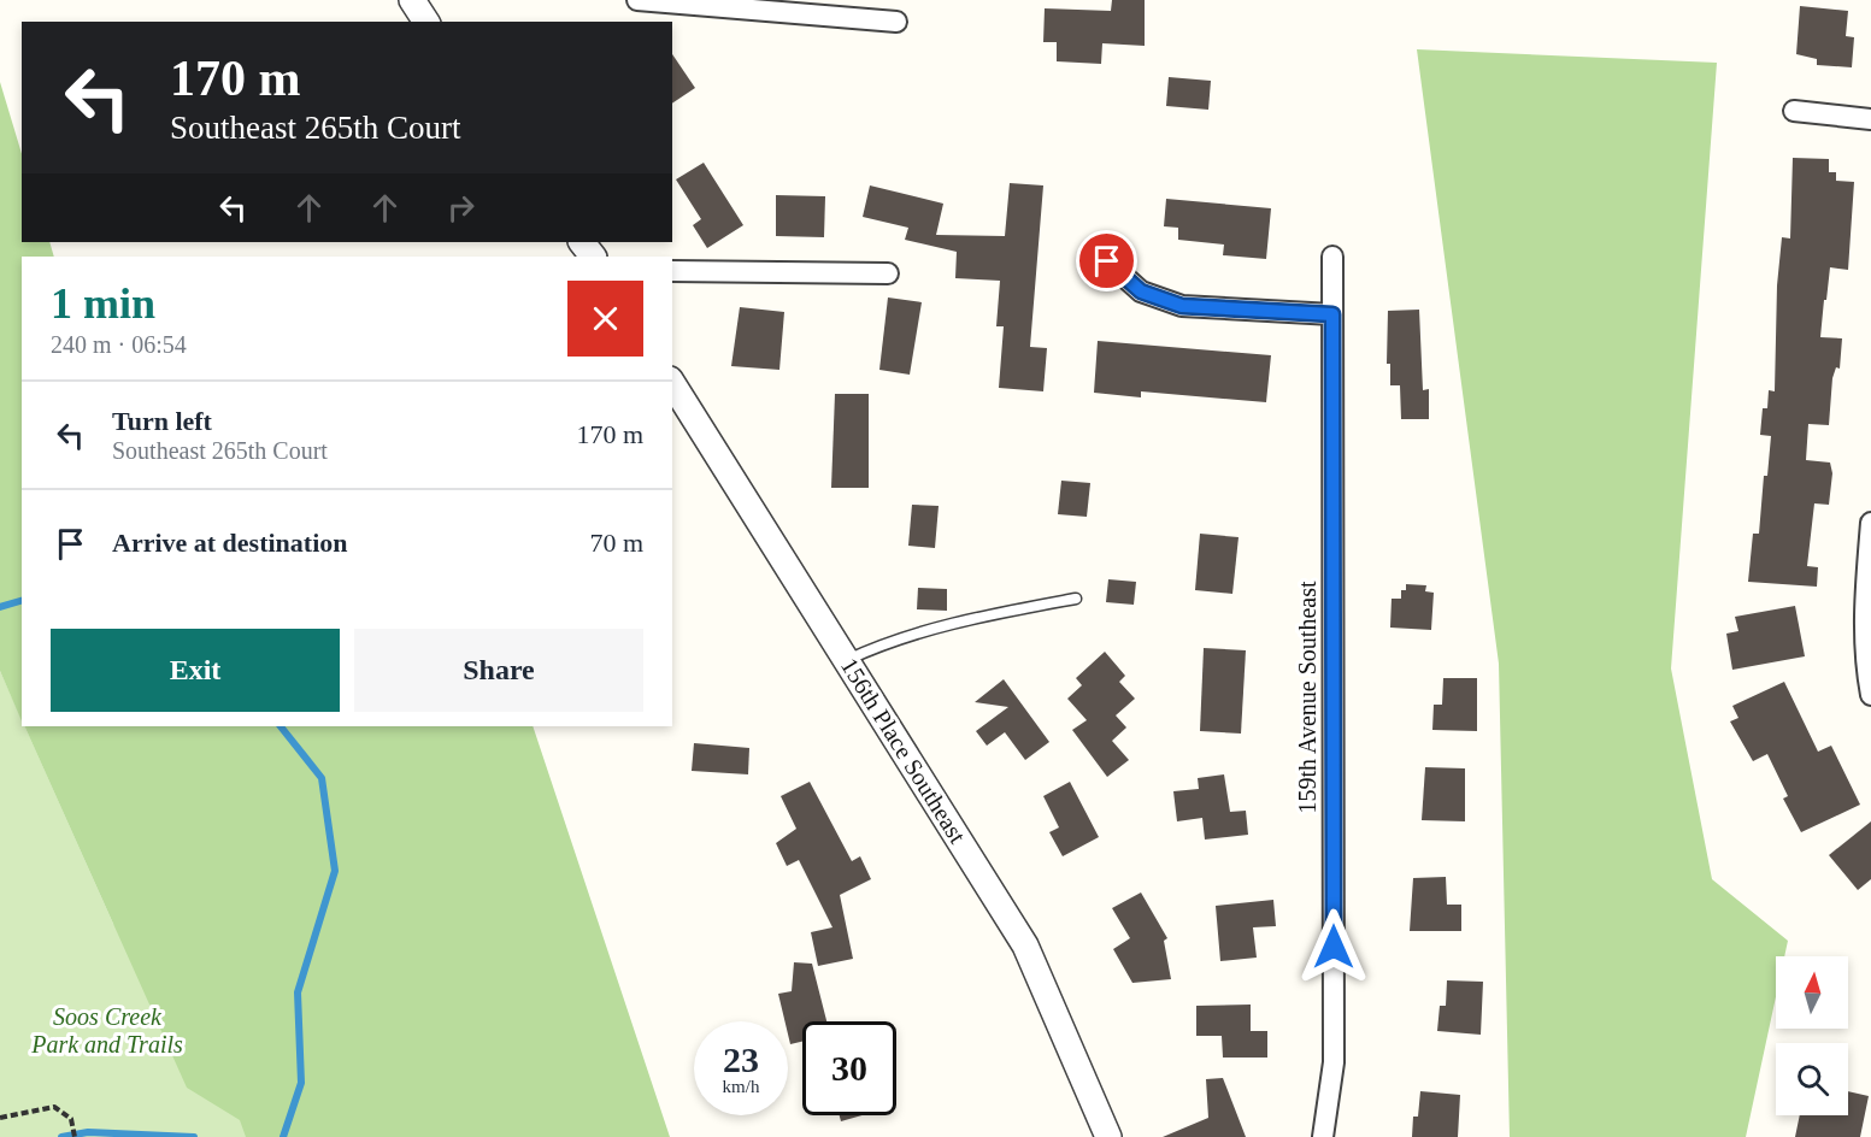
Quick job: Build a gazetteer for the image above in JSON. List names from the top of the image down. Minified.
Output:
{"streets":{"street":["159th Avenue Southeast","156th Place Southeast"]},"parks":["Soos Creek Park and Trails"],"north":"top","page":{"turn":["170 m","Southeast 265th Court"],"heading":["1 min","240 m · 06:54"],"list":[{"name":"Turn left","note":"Southeast 265th Court","value":"170 m"},{"name":"Arrive at destination","value":"70 m"}],"buttons":["Exit","Share"],"speed":"23 km/h","limit":"30"}}
